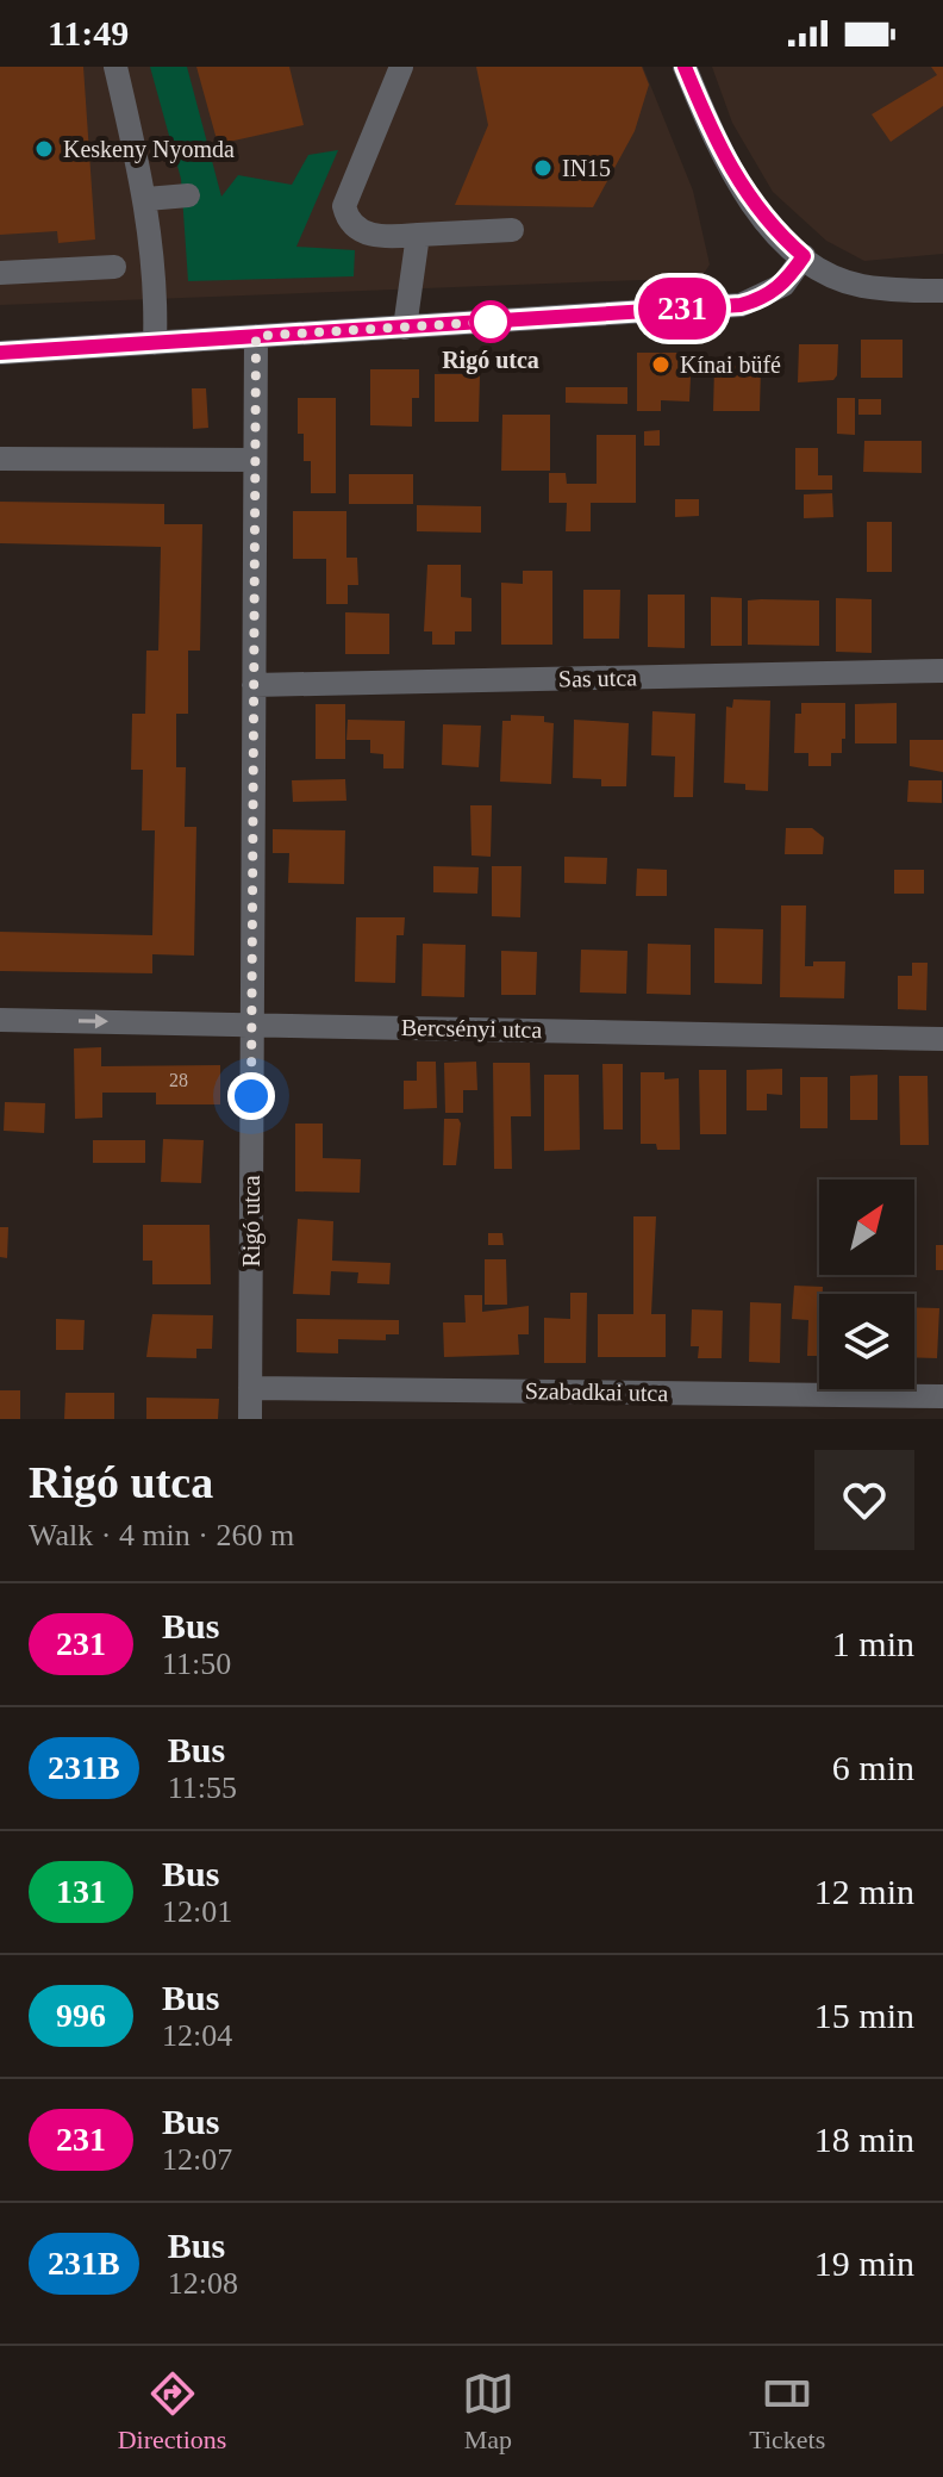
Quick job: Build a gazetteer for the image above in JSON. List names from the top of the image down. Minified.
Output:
{"streets":{"street":["Sas utca","Bercsényi utca","Rigó utca","Szabadkai utca"]},"crossings":[["Sas utca","Rigó utca"],["Bercsényi utca","Rigó utca"],["Rigó utca","Szabadkai utca"]],"places":["Keskeny Nyomda","IN15","Rigó utca","Kínai büfé"],"lines":["bus line 231"],"house_numbers":["28"],"north":"top right","page":{"status":"11:49","on_map":"231","heading":["Rigó utca","Walk · 4 min · 260 m"],"list":[{"mark":"231","name":"Bus","note":"11:50","value":"1 min"},{"mark":"231B","name":"Bus","note":"11:55","value":"6 min"},{"mark":"131","name":"Bus","note":"12:01","value":"12 min"},{"mark":"996","name":"Bus","note":"12:04","value":"15 min"},{"mark":"231","name":"Bus","note":"12:07","value":"18 min"},{"mark":"231B","name":"Bus","note":"12:08","value":"19 min"}],"tabs":["Directions","Map","Tickets"]}}
